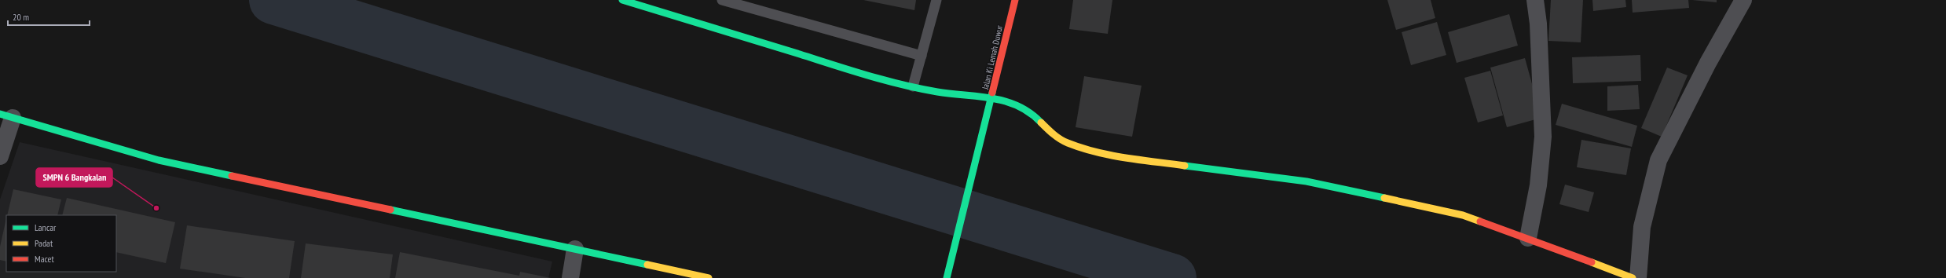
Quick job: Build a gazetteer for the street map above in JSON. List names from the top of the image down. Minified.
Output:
{"streets":{"main road":["Jalan Ki Lemah Duwur"]},"places":["SMPN 6 Bangkalan"],"legend":["Lancar","Padat","Macet"],"scale_bar":"20 m"}
